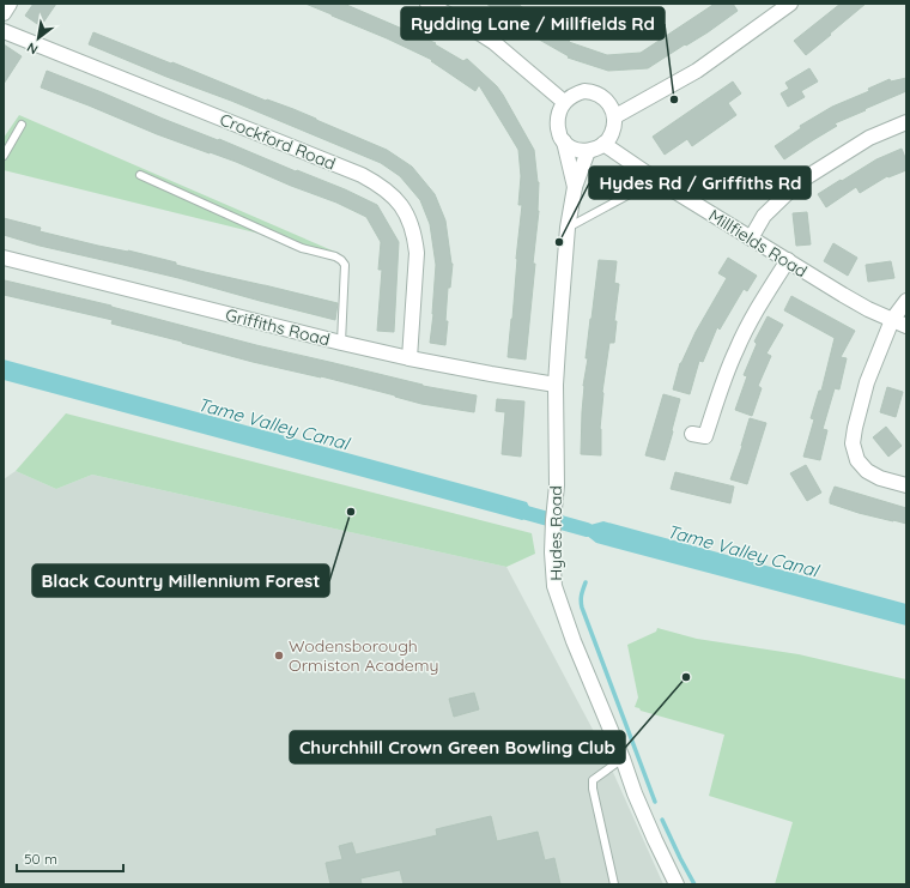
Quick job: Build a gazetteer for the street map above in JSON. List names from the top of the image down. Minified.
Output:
{"streets":{"street":["Crockford Road","Millfields Road","Griffiths Road","Hydes Road"]},"crossings":[["Crockford Road","Griffiths Road"],["Millfields Road","Hydes Road"],["Griffiths Road","Hydes Road"]],"water":["Tame Valley Canal"],"places":["Rydding Lane / Millfields Rd","Hydes Rd / Griffiths Rd","Black Country Millennium Forest","Wodensborough Ormiston Academy","Churchhill Crown Green Bowling Club"],"scale_bar":"50 m","north":"bottom left"}
